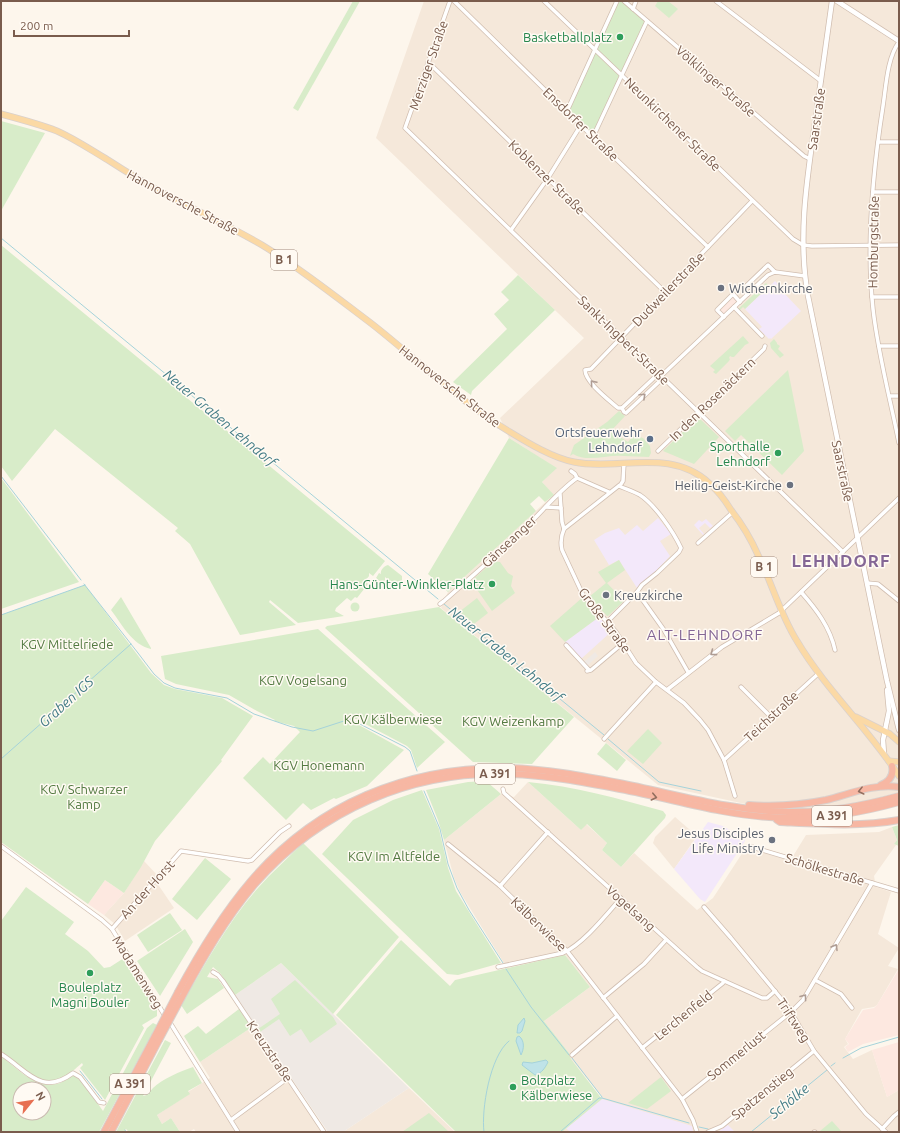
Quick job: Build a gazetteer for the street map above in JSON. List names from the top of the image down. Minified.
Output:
{"streets":{"highway":["A 391"],"main road":["Hannoversche Straße","B 1"],"street":["Merziger Straße","Völklinger Straße","Saarstraße","Ensdorfer Straße","Neunkirchener Straße","Koblenzer Straße","Homburgstraße","Dudweilerstraße","Sankt-Ingbert-Straße","In den Rosenäckern","Gänseanger","Große Straße","Teichstraße","Schölkestraße","An der Horst","Vogelsang","Kälberwiese","Madamenweg","Lerchenfeld","Triftweg","Kreuzstraße","Sommerlust","Spatzenstieg"]},"crossings":[["Merziger Straße","Koblenzer Straße"],["Merziger Straße","Sankt-Ingbert-Straße"],["Völklinger Straße","Saarstraße"],["Saarstraße","Neunkirchener Straße"],["Saarstraße","Hannoversche Straße"],["Ensdorfer Straße","Dudweilerstraße"],["Neunkirchener Straße","Dudweilerstraße"],["Koblenzer Straße","Dudweilerstraße"],["Hannoversche Straße","Teichstraße"],["Dudweilerstraße","Sankt-Ingbert-Straße"],["Sankt-Ingbert-Straße","In den Rosenäckern"],["Gänseanger","Große Straße"],["Große Straße","Teichstraße"],["Schölkestraße","Sommerlust"],["An der Horst","Madamenweg"],["Vogelsang","Lerchenfeld"],["Vogelsang","Triftweg"],["Kälberwiese","Lerchenfeld"],["Kälberwiese","Sommerlust"],["Triftweg","Sommerlust"],["Triftweg","Spatzenstieg"]],"one_way":["Sommerlust"],"districts":["LEHNDORF","ALT-LEHNDORF"],"water":["Neuer Graben Lehndorf","Graben IGS","Schölke"],"parks":["KGV Mittelriede","KGV Vogelsang","KGV Kälberwiese","KGV Weizenkamp","KGV Honemann","KGV Schwarzer Kamp","KGV Im Altfelde"],"places":["Basketballplatz","Wichernkirche","Ortsfeuerwehr Lehndorf","Sporthalle Lehndorf","Heilig-Geist-Kirche","Hans-Günter-Winkler-Platz","Kreuzkirche","Jesus Disciples Life Ministry","Bouleplatz Magni Bouler","Bolzplatz Kälberwiese"],"scale_bar":"200 m","north":"top right"}
